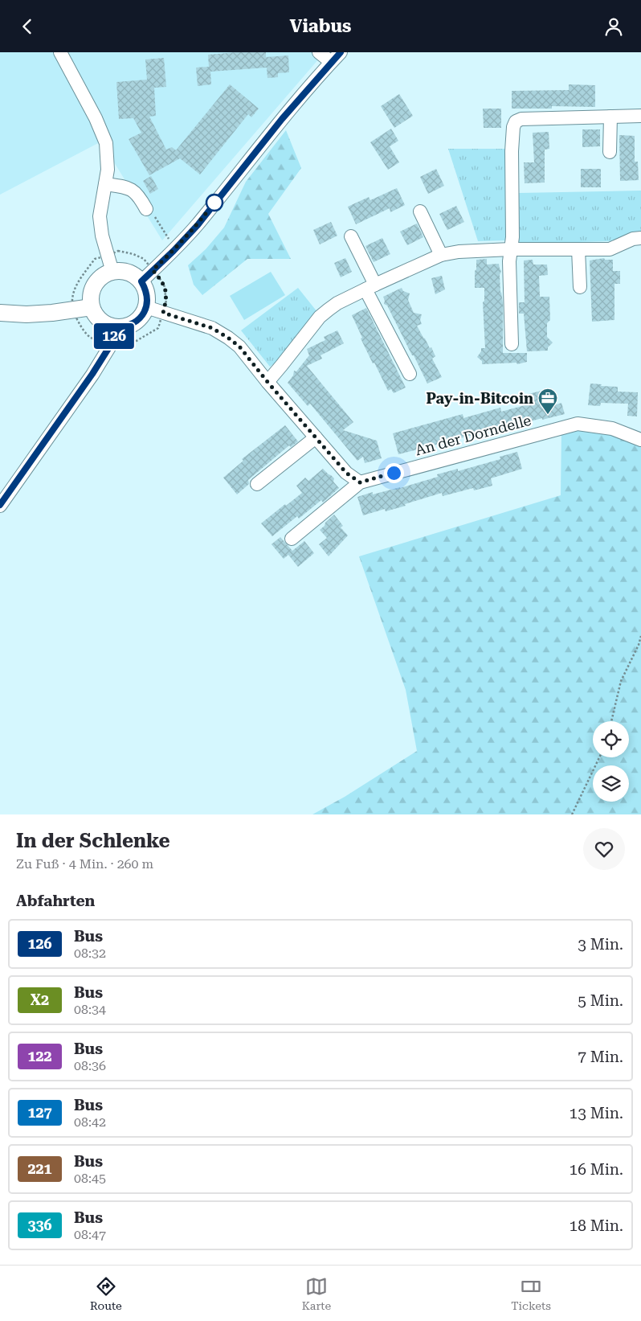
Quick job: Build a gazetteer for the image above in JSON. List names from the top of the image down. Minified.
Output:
{"streets":{"street":["An der Dorndelle"]},"places":{"office":["Pay-in-Bitcoin"]},"lines":["bus line 126"],"page":{"header":"Viabus","on_map":"126","heading":[["In der Schlenke","Zu Fuß · 4 Min. · 260 m"],"Abfahrten"],"list":[{"mark":"126","name":"Bus","note":"08:32","value":"3 Min."},{"mark":"X2","name":"Bus","note":"08:34","value":"5 Min."},{"mark":"122","name":"Bus","note":"08:36","value":"7 Min."},{"mark":"127","name":"Bus","note":"08:42","value":"13 Min."},{"mark":"221","name":"Bus","note":"08:45","value":"16 Min."},{"mark":"336","name":"Bus","note":"08:47","value":"18 Min."}],"tabs":["Route","Karte","Tickets"]}}
